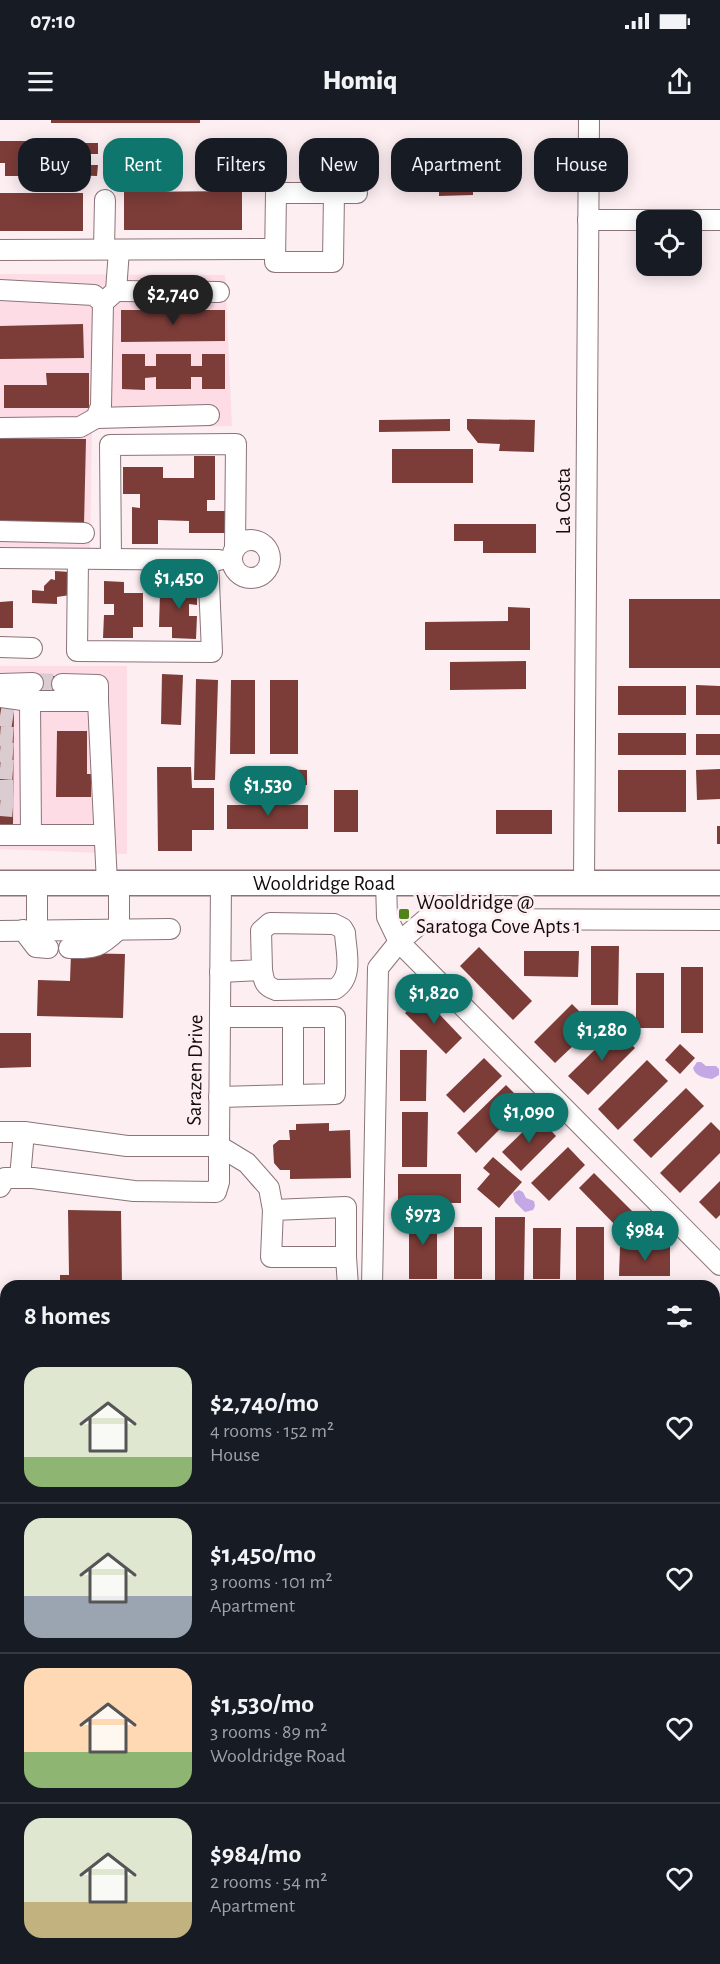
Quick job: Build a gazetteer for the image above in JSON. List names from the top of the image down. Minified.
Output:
{"streets":{"main road":["Wooldridge Road"],"street":["La Costa","Sarazen Drive"]},"crossings":[["La Costa","Wooldridge Road"],["Wooldridge Road","Sarazen Drive"]],"places":{"transit":["Wooldridge @ Saratoga Cove Apts 1"]},"page":{"status":"07:10","header":"Homiq","chip":["Buy","Rent","Filters","New","Apartment","House"],"price":["$2,740","$1,450","$1,530","$1,820","$1,280","$1,090","$973","$984"],"heading":"8 homes","list":[{"name":"$2,740/mo","note":"4 rooms · 152 m² · House"},{"name":"$1,450/mo","note":"3 rooms · 101 m² · Apartment"},{"name":"$1,530/mo","note":"3 rooms · 89 m² · Wooldridge Road"},{"name":"$984/mo","note":"2 rooms · 54 m² · Apartment"}]}}
